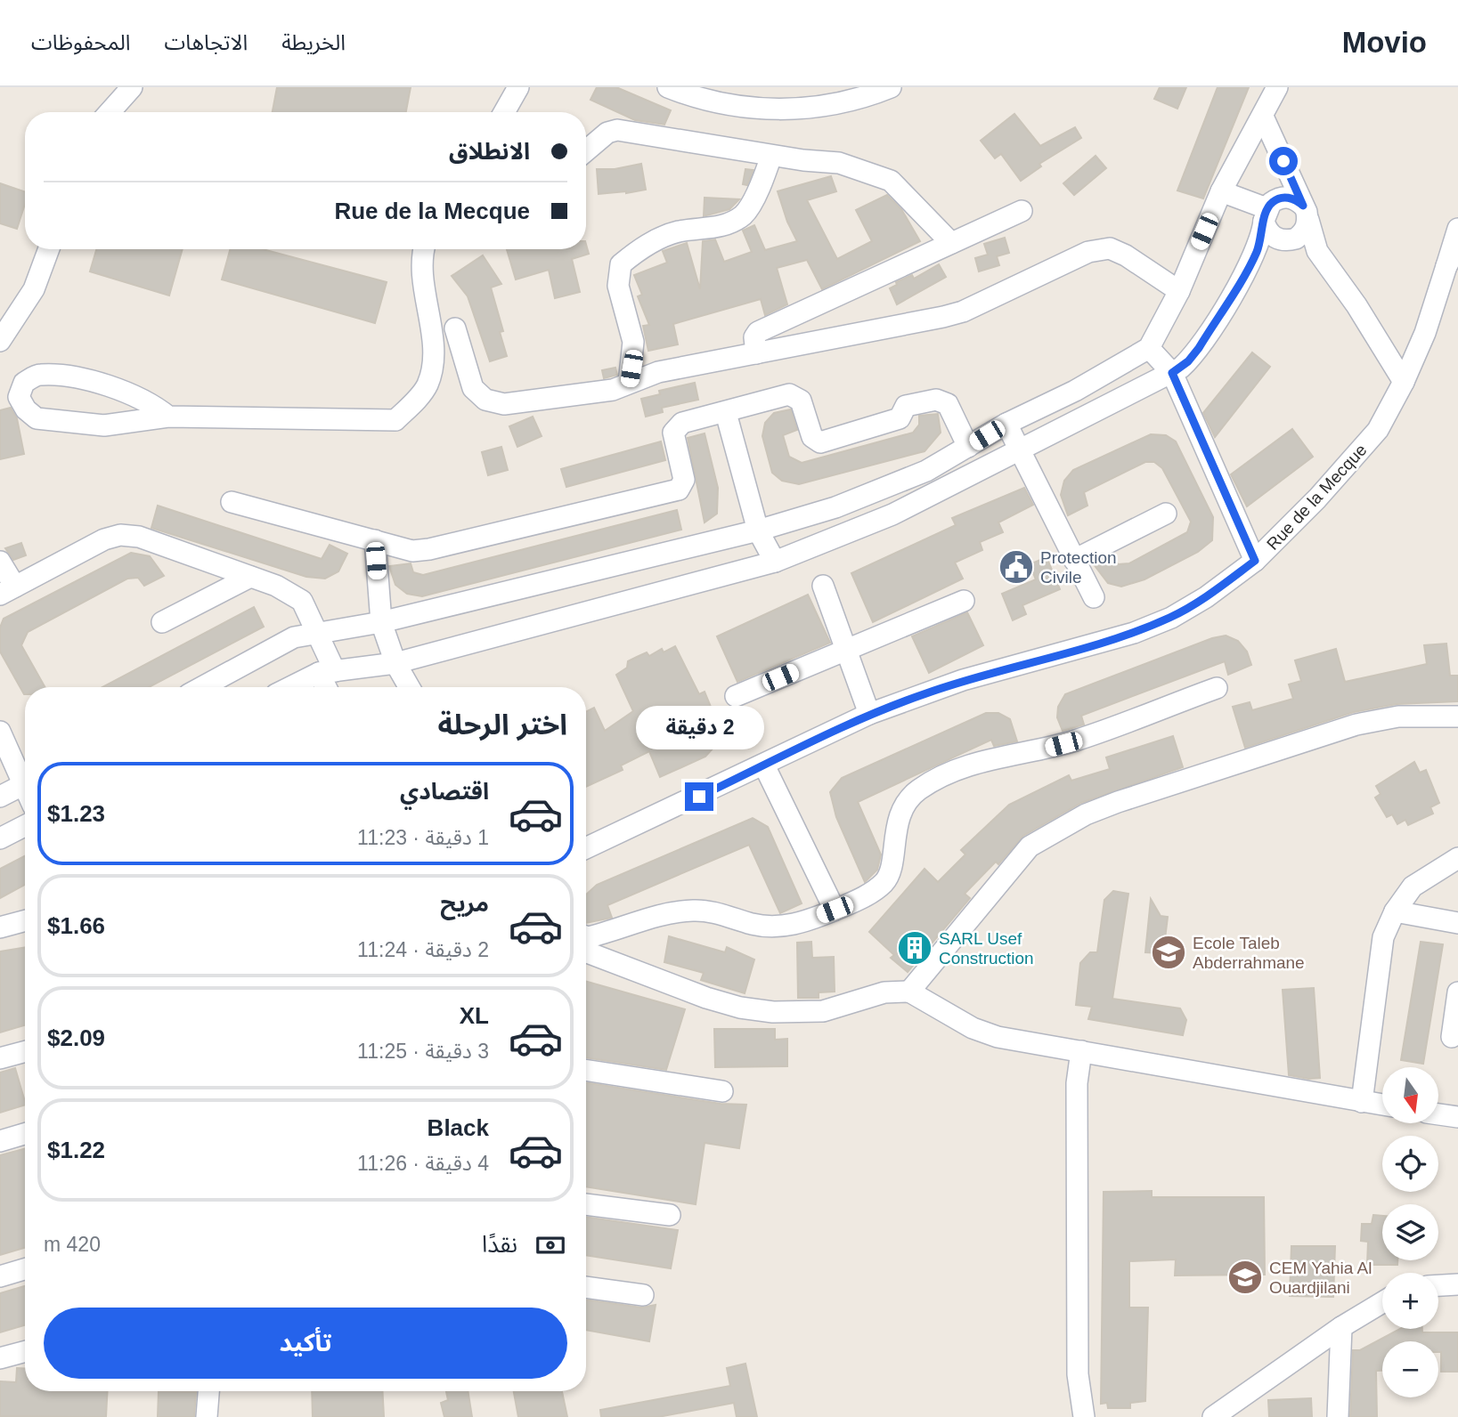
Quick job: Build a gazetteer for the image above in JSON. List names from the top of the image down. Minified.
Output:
{"streets":{"street":["Rue de la Mecque"]},"places":{"public building":["Protection Civile"],"building":["SARL Usef Construction"],"school or university":["Ecole Taleb Abderrahmane","CEM Yahia Al Ouardjilani"]},"north":"bottom","page":{"header":"Movio","nav":["الخريطة","الاتجاهات","المحفوظات"],"banner":["الانطلاق","Rue de la Mecque"],"heading":"اختر الرحلة","bubble":"2 دقيقة","list":[{"name":"اقتصادي","note":"1 دقيقة · 11:23","value":"$1.23"},{"name":"مريح","note":"2 دقيقة · 11:24","value":"$1.66"},{"name":"XL","note":"3 دقيقة · 11:25","value":"$2.09"},{"name":"Black","note":"4 دقيقة · 11:26","value":"$1.22"}],"map_buttons":["+","−"],"pay":["نقدًا","420 m"],"buttons":"تأكيد"}}
